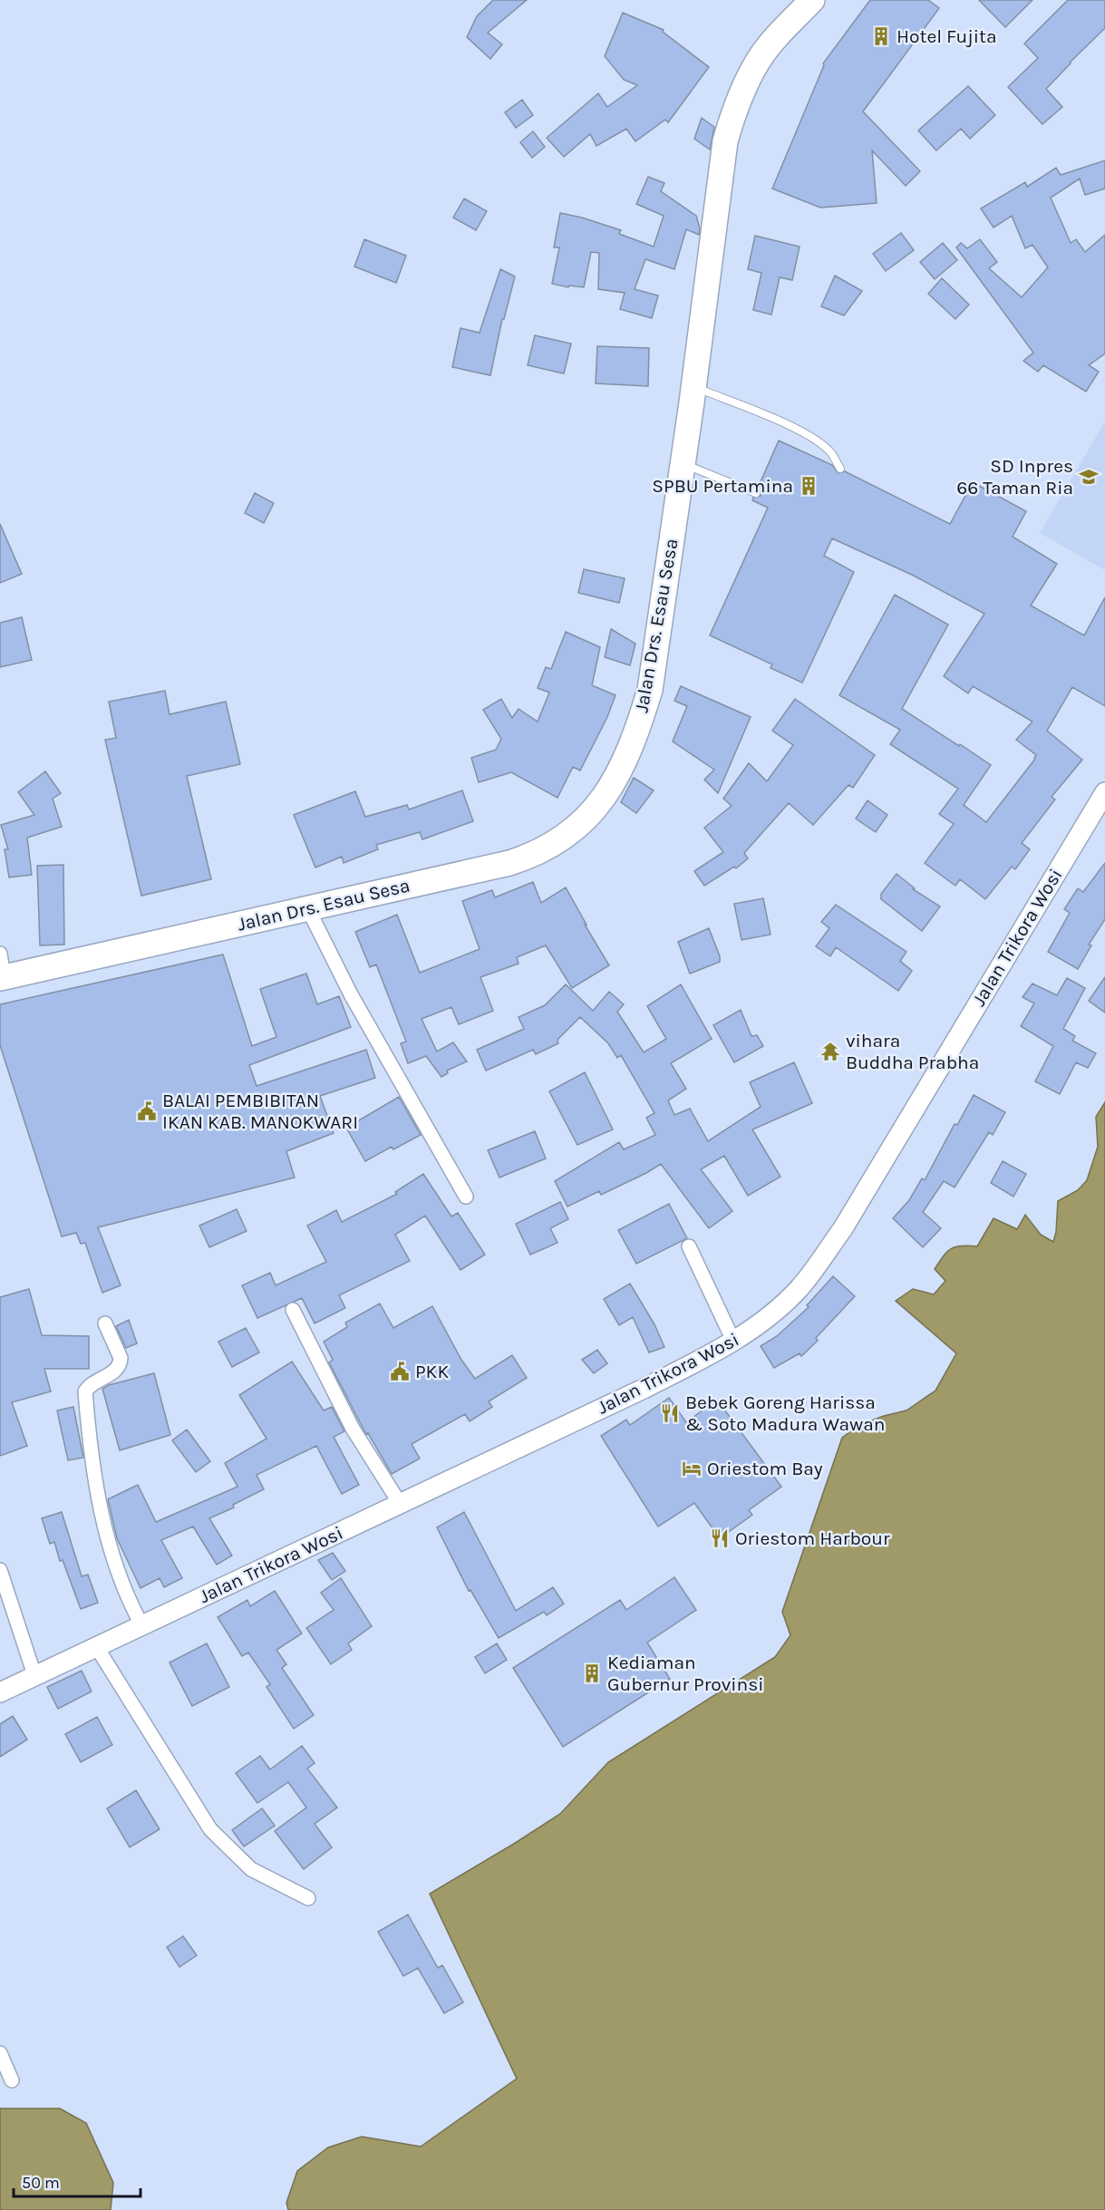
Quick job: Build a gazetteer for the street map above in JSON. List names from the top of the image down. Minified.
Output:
{"streets":{"highway":["Jalan Drs. Esau Sesa"],"street":["Jalan Trikora Wosi"]},"places":{"building":["Hotel Fujita","SPBU Pertamina","Kediaman Gubernur Provinsi"],"school or university":["SD Inpres 66 Taman Ria"],"temple":["vihara Buddha Prabha"],"public building":["BALAI PEMBIBITAN IKAN KAB. MANOKWARI","PKK"],"restaurant":["Bebek Goreng Harissa & Soto Madura Wawan","Oriestom Harbour"],"hotel":["Oriestom Bay"]},"scale_bar":"50 m"}
